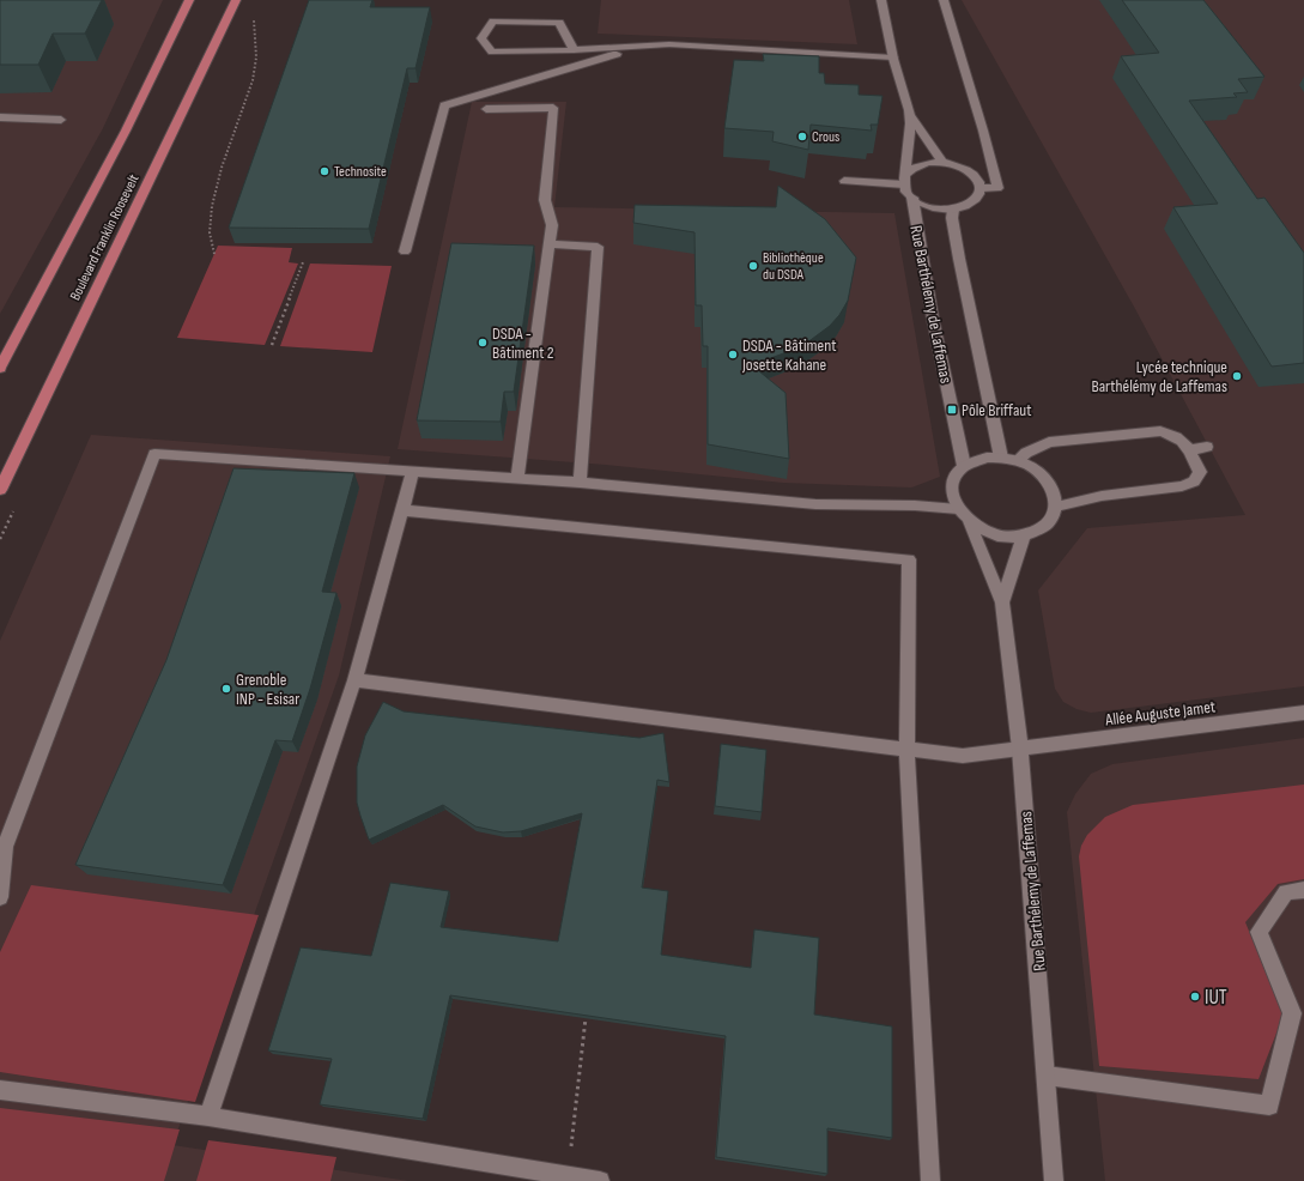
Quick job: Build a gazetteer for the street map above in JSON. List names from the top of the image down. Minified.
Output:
{"streets":{"main road":["Boulevard Franklin Roosevelt"],"street":["Rue Barthélemy de Laffemas","Allée Auguste Jamet"]},"crossings":[["Rue Barthélemy de Laffemas","Allée Auguste Jamet"]],"places":{"other":["Crous","Technosite","Bibliothèque du DSDA","DSDA - Bâtiment 2","DSDA - Bâtiment Josette Kahane","Lycée technique Barthélémy de Laffemas","Grenoble INP - Esisar","IUT"],"transit":["Pôle Briffaut"]}}
